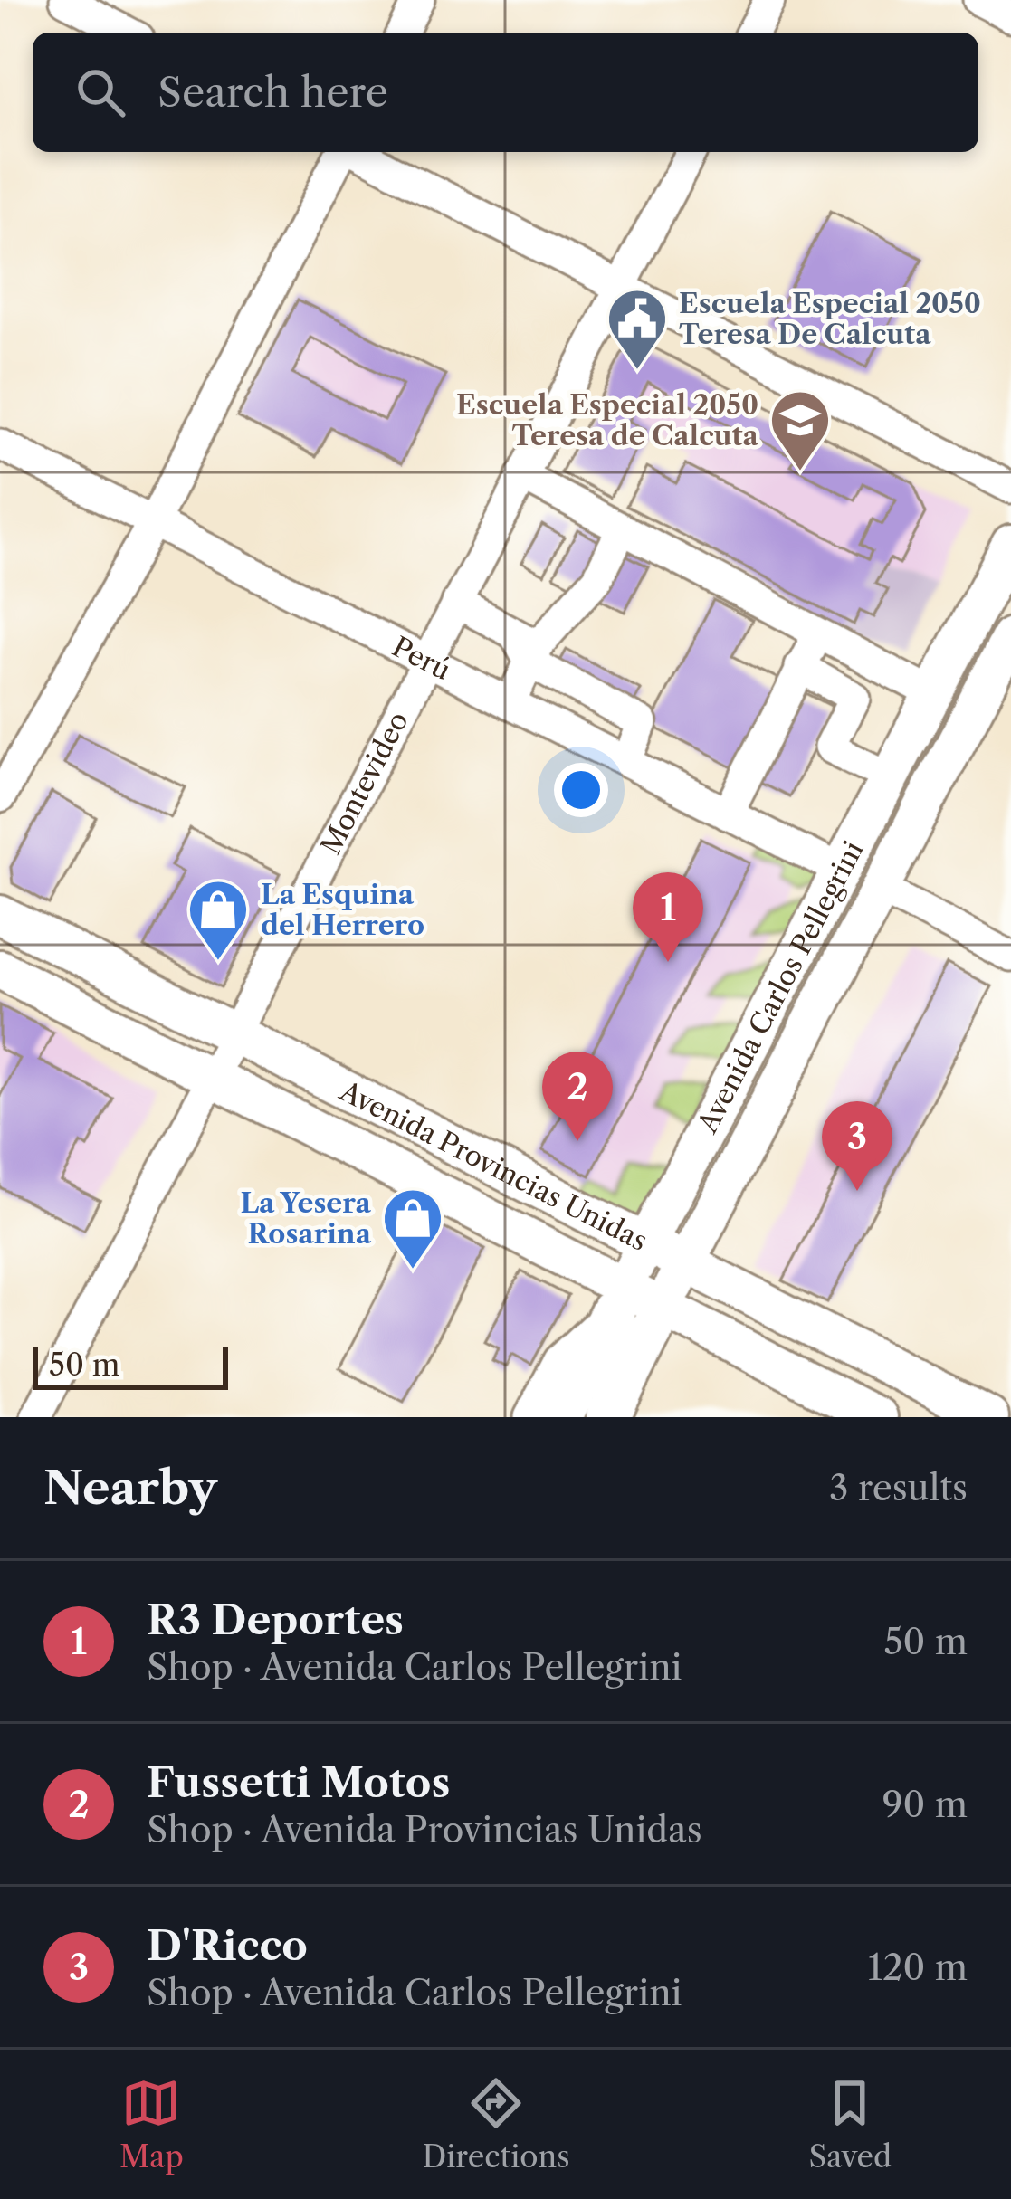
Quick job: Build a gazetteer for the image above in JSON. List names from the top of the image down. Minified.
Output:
{"streets":{"main road":["Avenida Carlos Pellegrini","Avenida Provincias Unidas"],"street":["Perú","Montevideo"]},"crossings":[["Perú","Montevideo"],["Perú","Avenida Carlos Pellegrini"],["Montevideo","Avenida Provincias Unidas"],["Avenida Carlos Pellegrini","Avenida Provincias Unidas"]],"places":{"public building":["Escuela Especial 2050 Teresa De Calcuta"],"school or university":["Escuela Especial 2050 Teresa de Calcuta"],"shop":["La Esquina del Herrero","La Yesera Rosarina"]},"scale_bar":"50 m","page":{"search":"Search here","pins":["1","2","3"],"scale":"50 m","heading":["Nearby","3 results"],"list":[{"mark":"1","name":"R3 Deportes","note":"Shop · Avenida Carlos Pellegrini","value":"50 m"},{"mark":"2","name":"Fussetti Motos","note":"Shop · Avenida Provincias Unidas","value":"90 m"},{"mark":"3","name":"D'Ricco","note":"Shop · Avenida Carlos Pellegrini","value":"120 m"}],"nav":["Map","Directions","Saved"]}}
